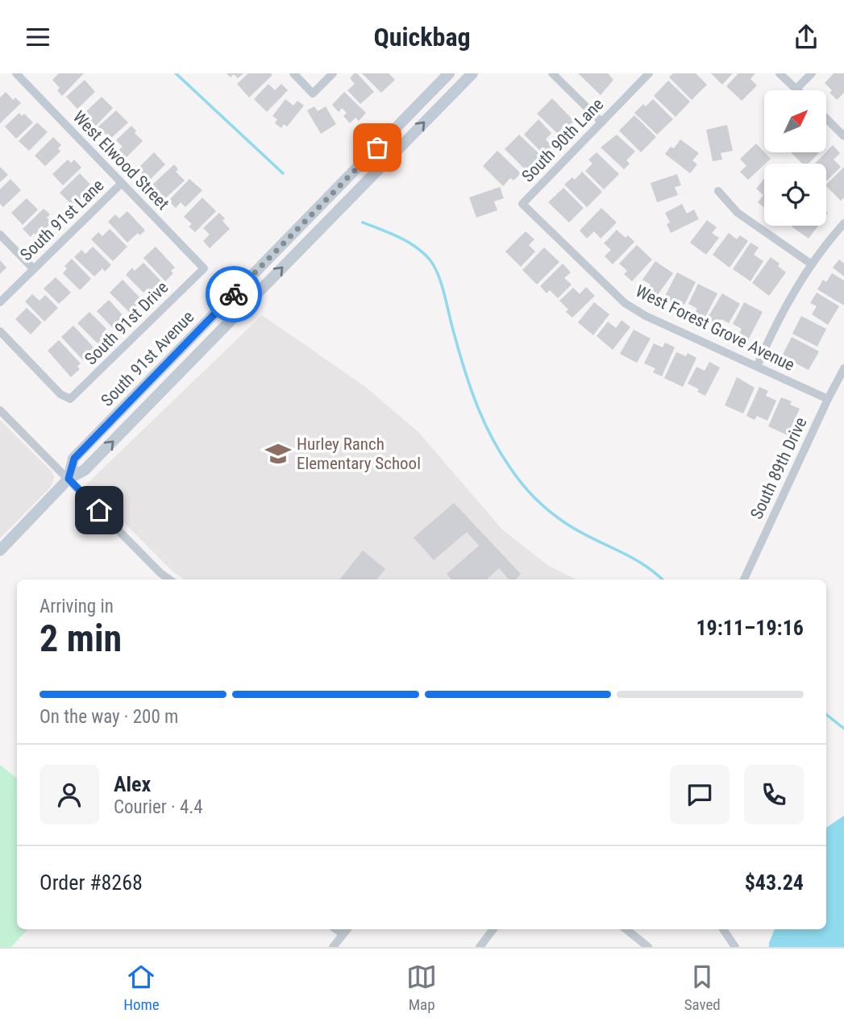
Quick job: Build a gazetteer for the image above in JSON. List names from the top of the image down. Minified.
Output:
{"streets":{"main road":["South 91st Avenue"],"street":["South 90th Lane","West Elwood Street","South 91st Lane","South 91st Drive","West Forest Grove Avenue","South 89th Drive"]},"crossings":[["South 90th Lane","West Forest Grove Avenue"],["West Elwood Street","South 91st Lane"],["West Elwood Street","South 91st Drive"],["West Forest Grove Avenue","South 89th Drive"]],"places":{"school or university":["Hurley Ranch Elementary School"]},"north":"top right","page":{"header":"Quickbag","heading":["2 min","Arriving in","19:11–19:16"],"panel":["Alex","Courier · 4.4","Order #8268","$43.24"],"bar":"On the way · 200 m","tabs":["Home","Map","Saved"]}}
